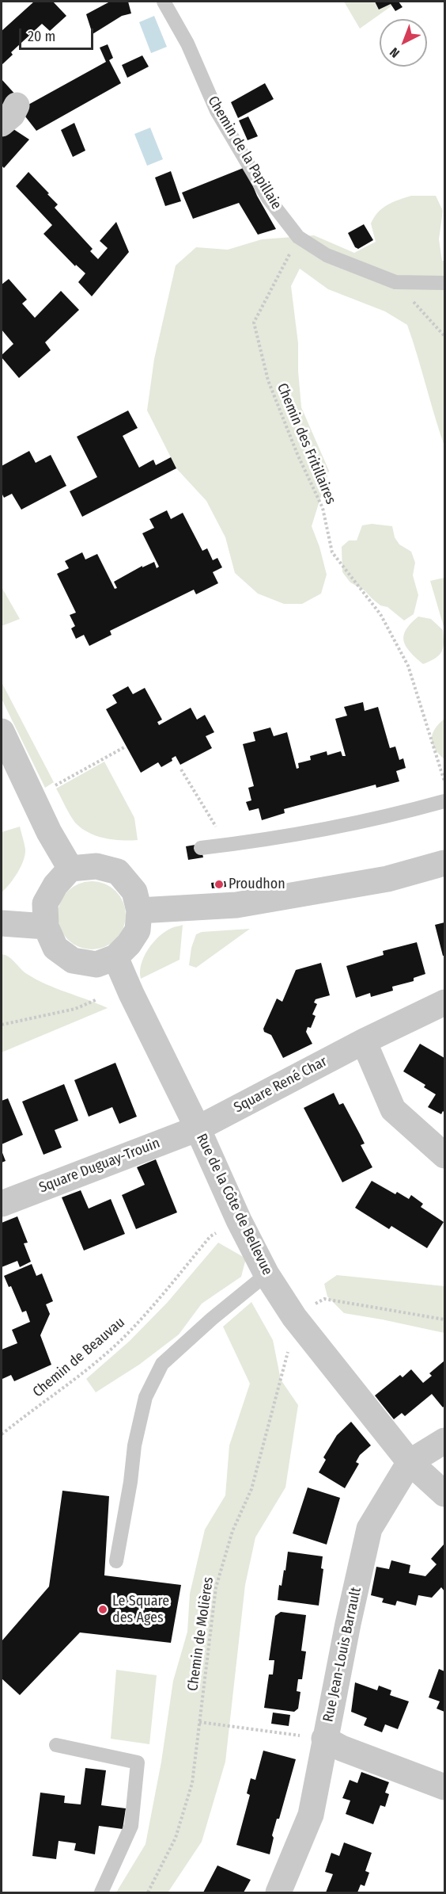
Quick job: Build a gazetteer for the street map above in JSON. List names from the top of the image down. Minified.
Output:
{"streets":{"street":["Square René Char","Square Duguay-Trouin","Rue de la Côte de Bellevue","Rue Jean-Louis Barrault"],"lane":["Chemin de la Papillaie"],"path":["Chemin des Fritillaires","Chemin de Beauvau","Chemin de Molières"]},"crossings":[["Chemin de la Papillaie","Chemin des Fritillaires"],["Square René Char","Square Duguay-Trouin"],["Square René Char","Rue de la Côte de Bellevue"],["Square Duguay-Trouin","Rue de la Côte de Bellevue"],["Rue de la Côte de Bellevue","Rue Jean-Louis Barrault"]],"places":["Proudhon","Le Square des Ages"],"scale_bar":"20 m","north":"bottom left"}
